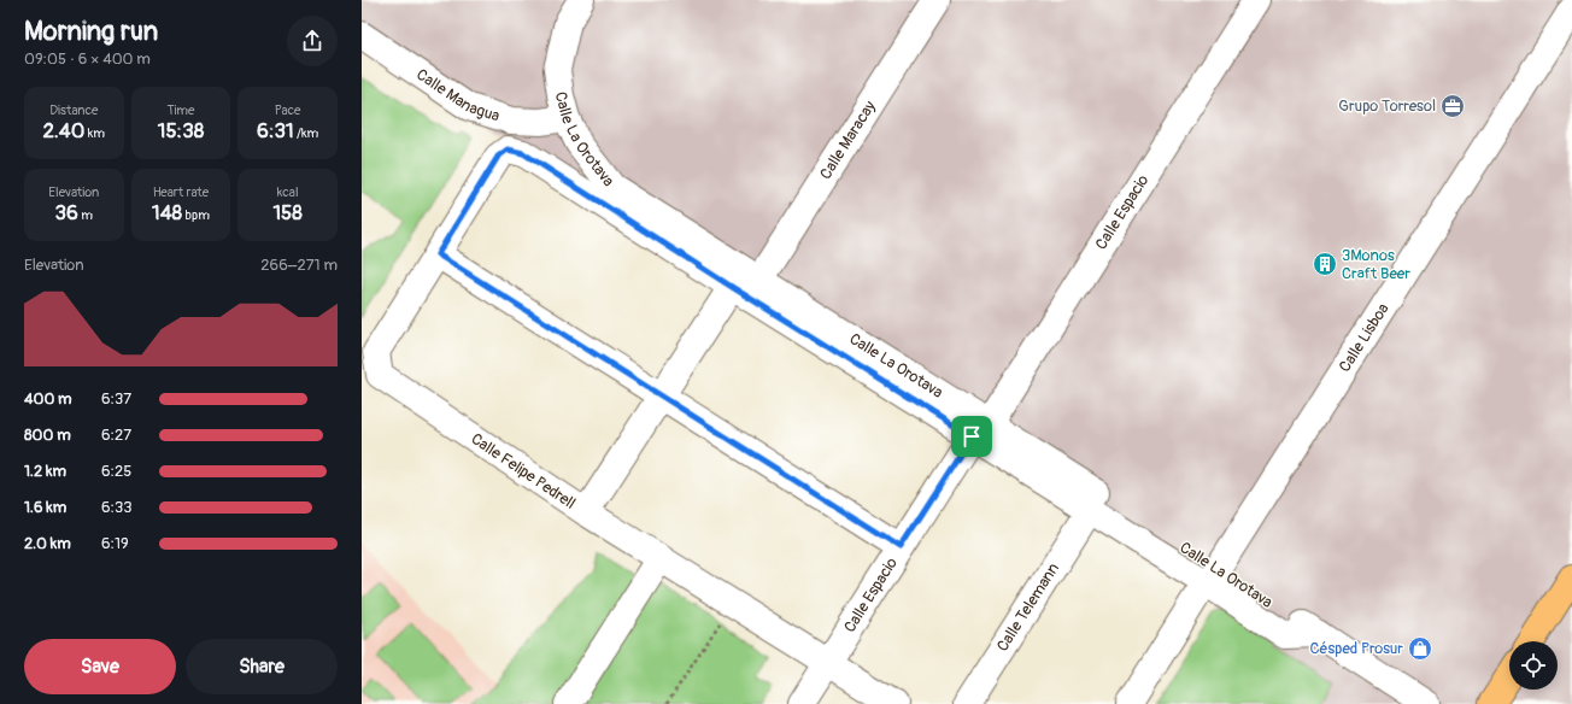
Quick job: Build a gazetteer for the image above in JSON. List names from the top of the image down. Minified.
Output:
{"streets":{"street":["Calle Managua","Calle La Orotava","Calle Maracay","Calle Espacio","Calle Lisboa","Calle Felipe Pedrell","Calle Telemann"]},"crossings":[["Calle Managua","Calle La Orotava"],["Calle La Orotava","Calle Maracay"],["Calle La Orotava","Calle Espacio"],["Calle La Orotava","Calle Lisboa"],["Calle Espacio","Calle Felipe Pedrell"]],"places":{"office":["Grupo Torresol"],"building":["3Monos Craft Beer"],"shop":["Césped Prosur"]},"page":{"heading":["Morning run","09:05 · 6 × 400 m"],"stats":[["Distance","2.40 km"],["Time","15:38"],["Pace","6:31 /km"],["Elevation","36 m"],["Heart rate","148 bpm"],["kcal","158"]],"chart":["Elevation","266–271 m"],"list":[{"name":"400 m","note":"6:37"},{"name":"800 m","note":"6:27"},{"name":"1.2 km","note":"6:25"},{"name":"1.6 km","note":"6:33"},{"name":"2.0 km","note":"6:19"}],"buttons":["Save","Share"]}}
